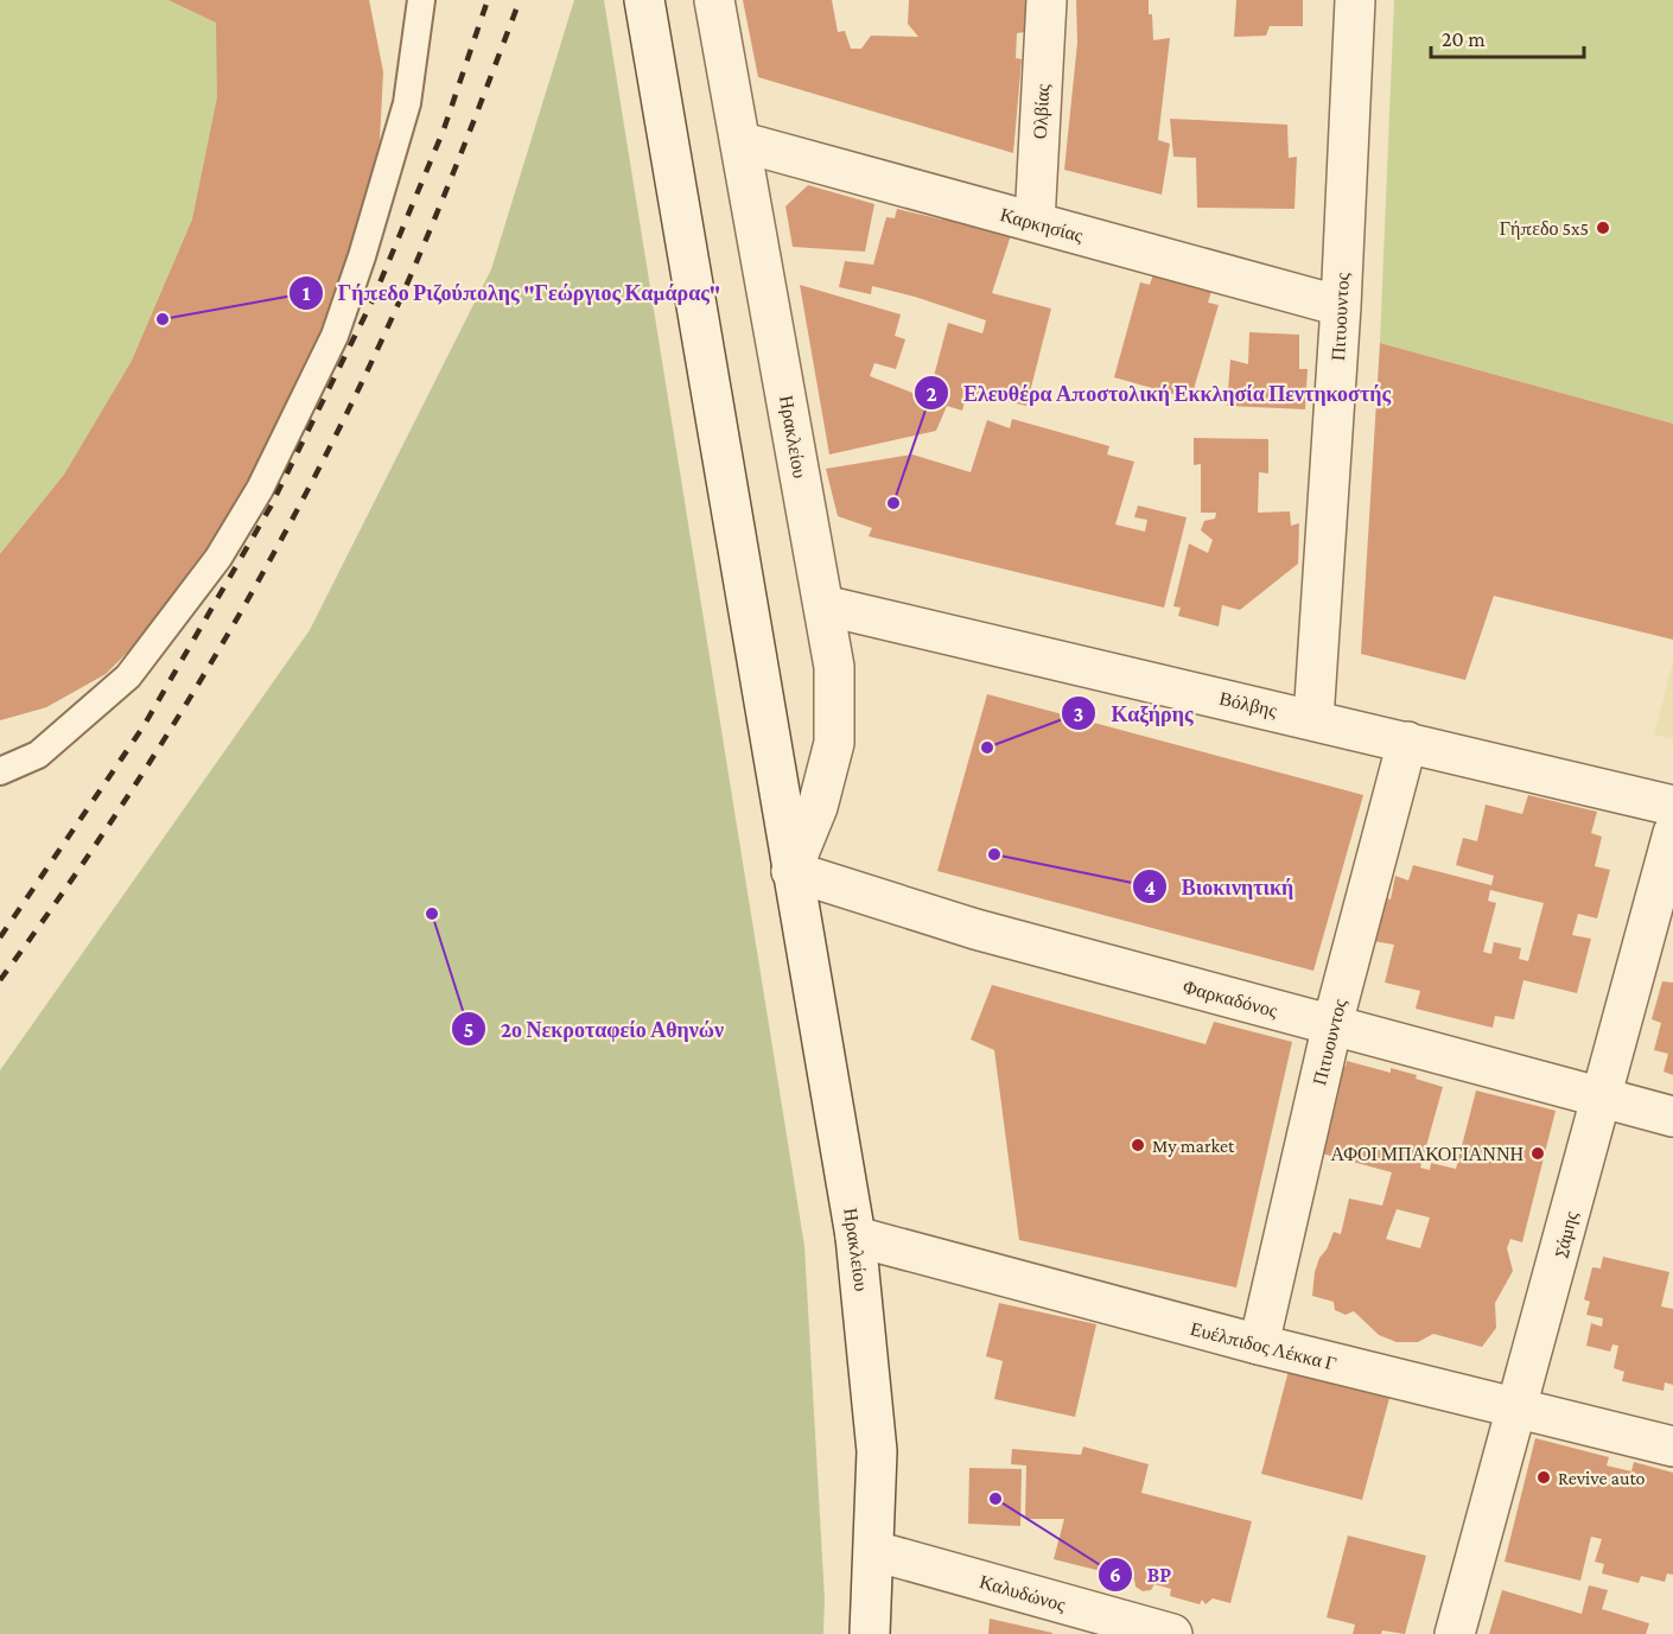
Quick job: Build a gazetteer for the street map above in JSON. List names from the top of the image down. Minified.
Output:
{"streets":{"street":["Ολβίας","Καρκησίας","Πιτυουντος","Ηρακλείου","Βόλβης","Φαρκαδόνος","Σάμης","Ευέλπιδος Λέκκα Γ","Καλυδώνος"]},"crossings":[["Ολβίας","Καρκησίας"],["Καρκησίας","Πιτυουντος"],["Καρκησίας","Ηρακλείου"],["Πιτυουντος","Βόλβης"],["Πιτυουντος","Φαρκαδόνος"],["Πιτυουντος","Ευέλπιδος Λέκκα Γ"],["Ηρακλείου","Βόλβης"],["Ηρακλείου","Φαρκαδόνος"],["Ηρακλείου","Ευέλπιδος Λέκκα Γ"],["Ηρακλείου","Καλυδώνος"],["Φαρκαδόνος","Σάμης"],["Σάμης","Ευέλπιδος Λέκκα Γ"]],"places":["Γήπεδο 5x5","Γήπεδο Ριζούπολης \"Γεώργιος Καμάρας\"","Ελευθέρα Αποστολική Εκκλησία Πεντηκοστής","Καξήρης","Βιοκινητική","2ο Νεκροταφείο Αθηνών","My market","ΑΦΟΙ ΜΠΑΚΟΓΙΑΝΝΗ","Revive auto","BP"],"scale_bar":"20 m"}
